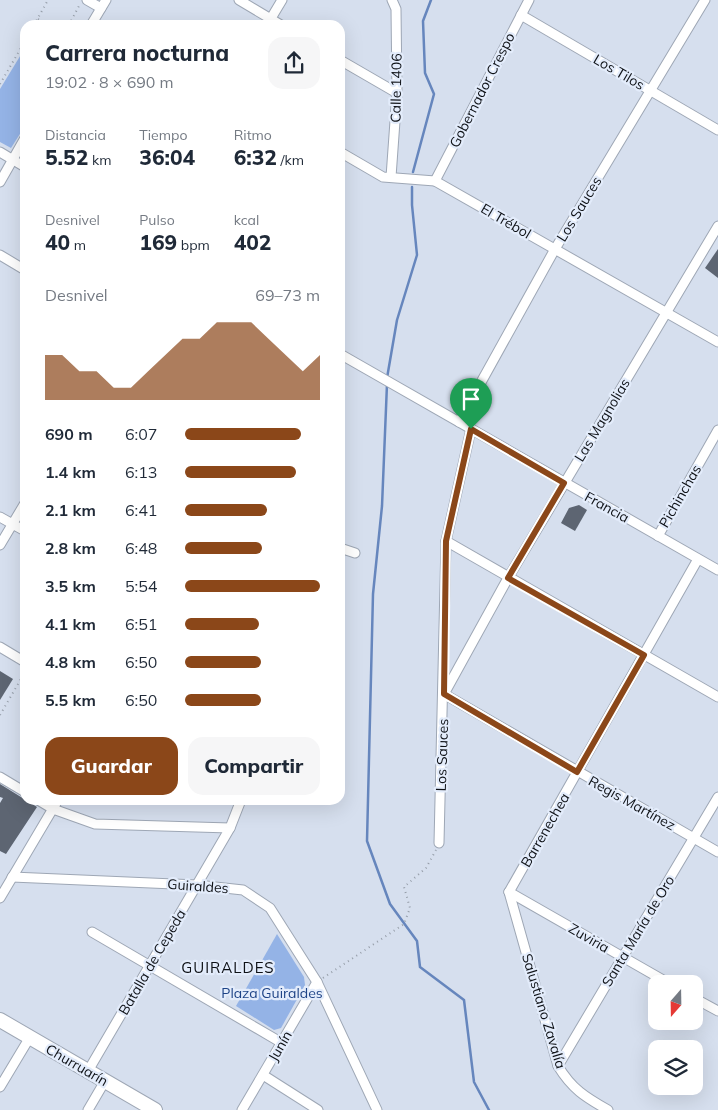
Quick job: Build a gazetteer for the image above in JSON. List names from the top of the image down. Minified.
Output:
{"streets":{"main road":["Churruarín"],"street":["Los Tilos","Calle 1406","Gobernador Crespo","Los Sauces","El Trébol","Las Magnolias","Pichinchas","Francia","Regis Martínez","Barrenechea","Guiraldes","Santa María de Oro","Zuviria","Batalla de Cepeda","Salustiano Zavalía","Junín"]},"crossings":[["Los Tilos","Gobernador Crespo"],["Los Tilos","Los Sauces"],["Calle 1406","El Trébol"],["Gobernador Crespo","El Trébol"],["Los Sauces","El Trébol"],["Los Sauces","Las Magnolias"],["Los Sauces","Francia"],["Los Sauces","Regis Martínez"],["El Trébol","Las Magnolias"],["Las Magnolias","Francia"],["Las Magnolias","Regis Martínez"],["Pichinchas","Francia"],["Francia","Barrenechea"],["Regis Martínez","Barrenechea"],["Regis Martínez","Santa María de Oro"],["Barrenechea","Zuviria"],["Barrenechea","Salustiano Zavalía"],["Guiraldes","Batalla de Cepeda"],["Guiraldes","Junín"],["Santa María de Oro","Zuviria"],["Santa María de Oro","Salustiano Zavalía"],["Zuviria","Salustiano Zavalía"],["Batalla de Cepeda","Churruarín"]],"districts":["GUIRALDES"],"parks":["Plaza Guiraldes"],"north":"bottom","page":{"heading":["Carrera nocturna","19:02 · 8 × 690 m"],"stats":[["Distancia","5.52 km"],["Tiempo","36:04"],["Ritmo","6:32 /km"],["Desnivel","40 m"],["Pulso","169 bpm"],["kcal","402"]],"chart":["Desnivel","69–73 m"],"list":[{"name":"690 m","note":"6:07"},{"name":"1.4 km","note":"6:13"},{"name":"2.1 km","note":"6:41"},{"name":"2.8 km","note":"6:48"},{"name":"3.5 km","note":"5:54"},{"name":"4.1 km","note":"6:51"},{"name":"4.8 km","note":"6:50"},{"name":"5.5 km","note":"6:50"}],"buttons":["Guardar","Compartir"]}}
